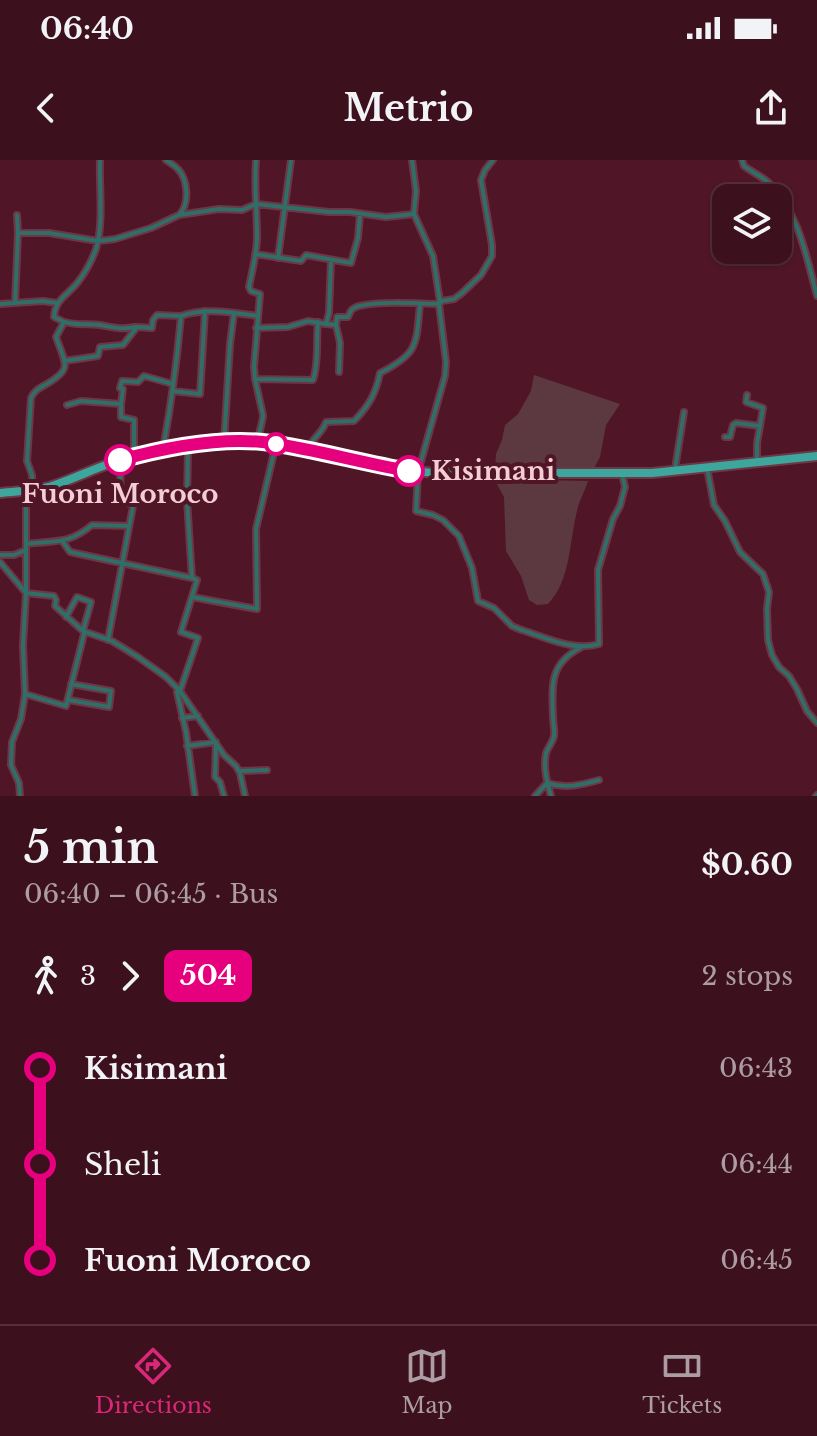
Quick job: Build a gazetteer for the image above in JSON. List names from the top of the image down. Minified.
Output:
{"places":["Fuoni Moroco","Kisimani"],"lines":["bus line 504"],"page":{"status":"06:40","header":"Metrio","heading":["5 min","06:40 – 06:45 · Bus","$0.60"],"legs":["3","504","2 stops"],"list":[{"name":"Kisimani","value":"06:43"},{"name":"Sheli","value":"06:44"},{"name":"Fuoni Moroco","value":"06:45"}],"tabs":["Directions","Map","Tickets"]}}
